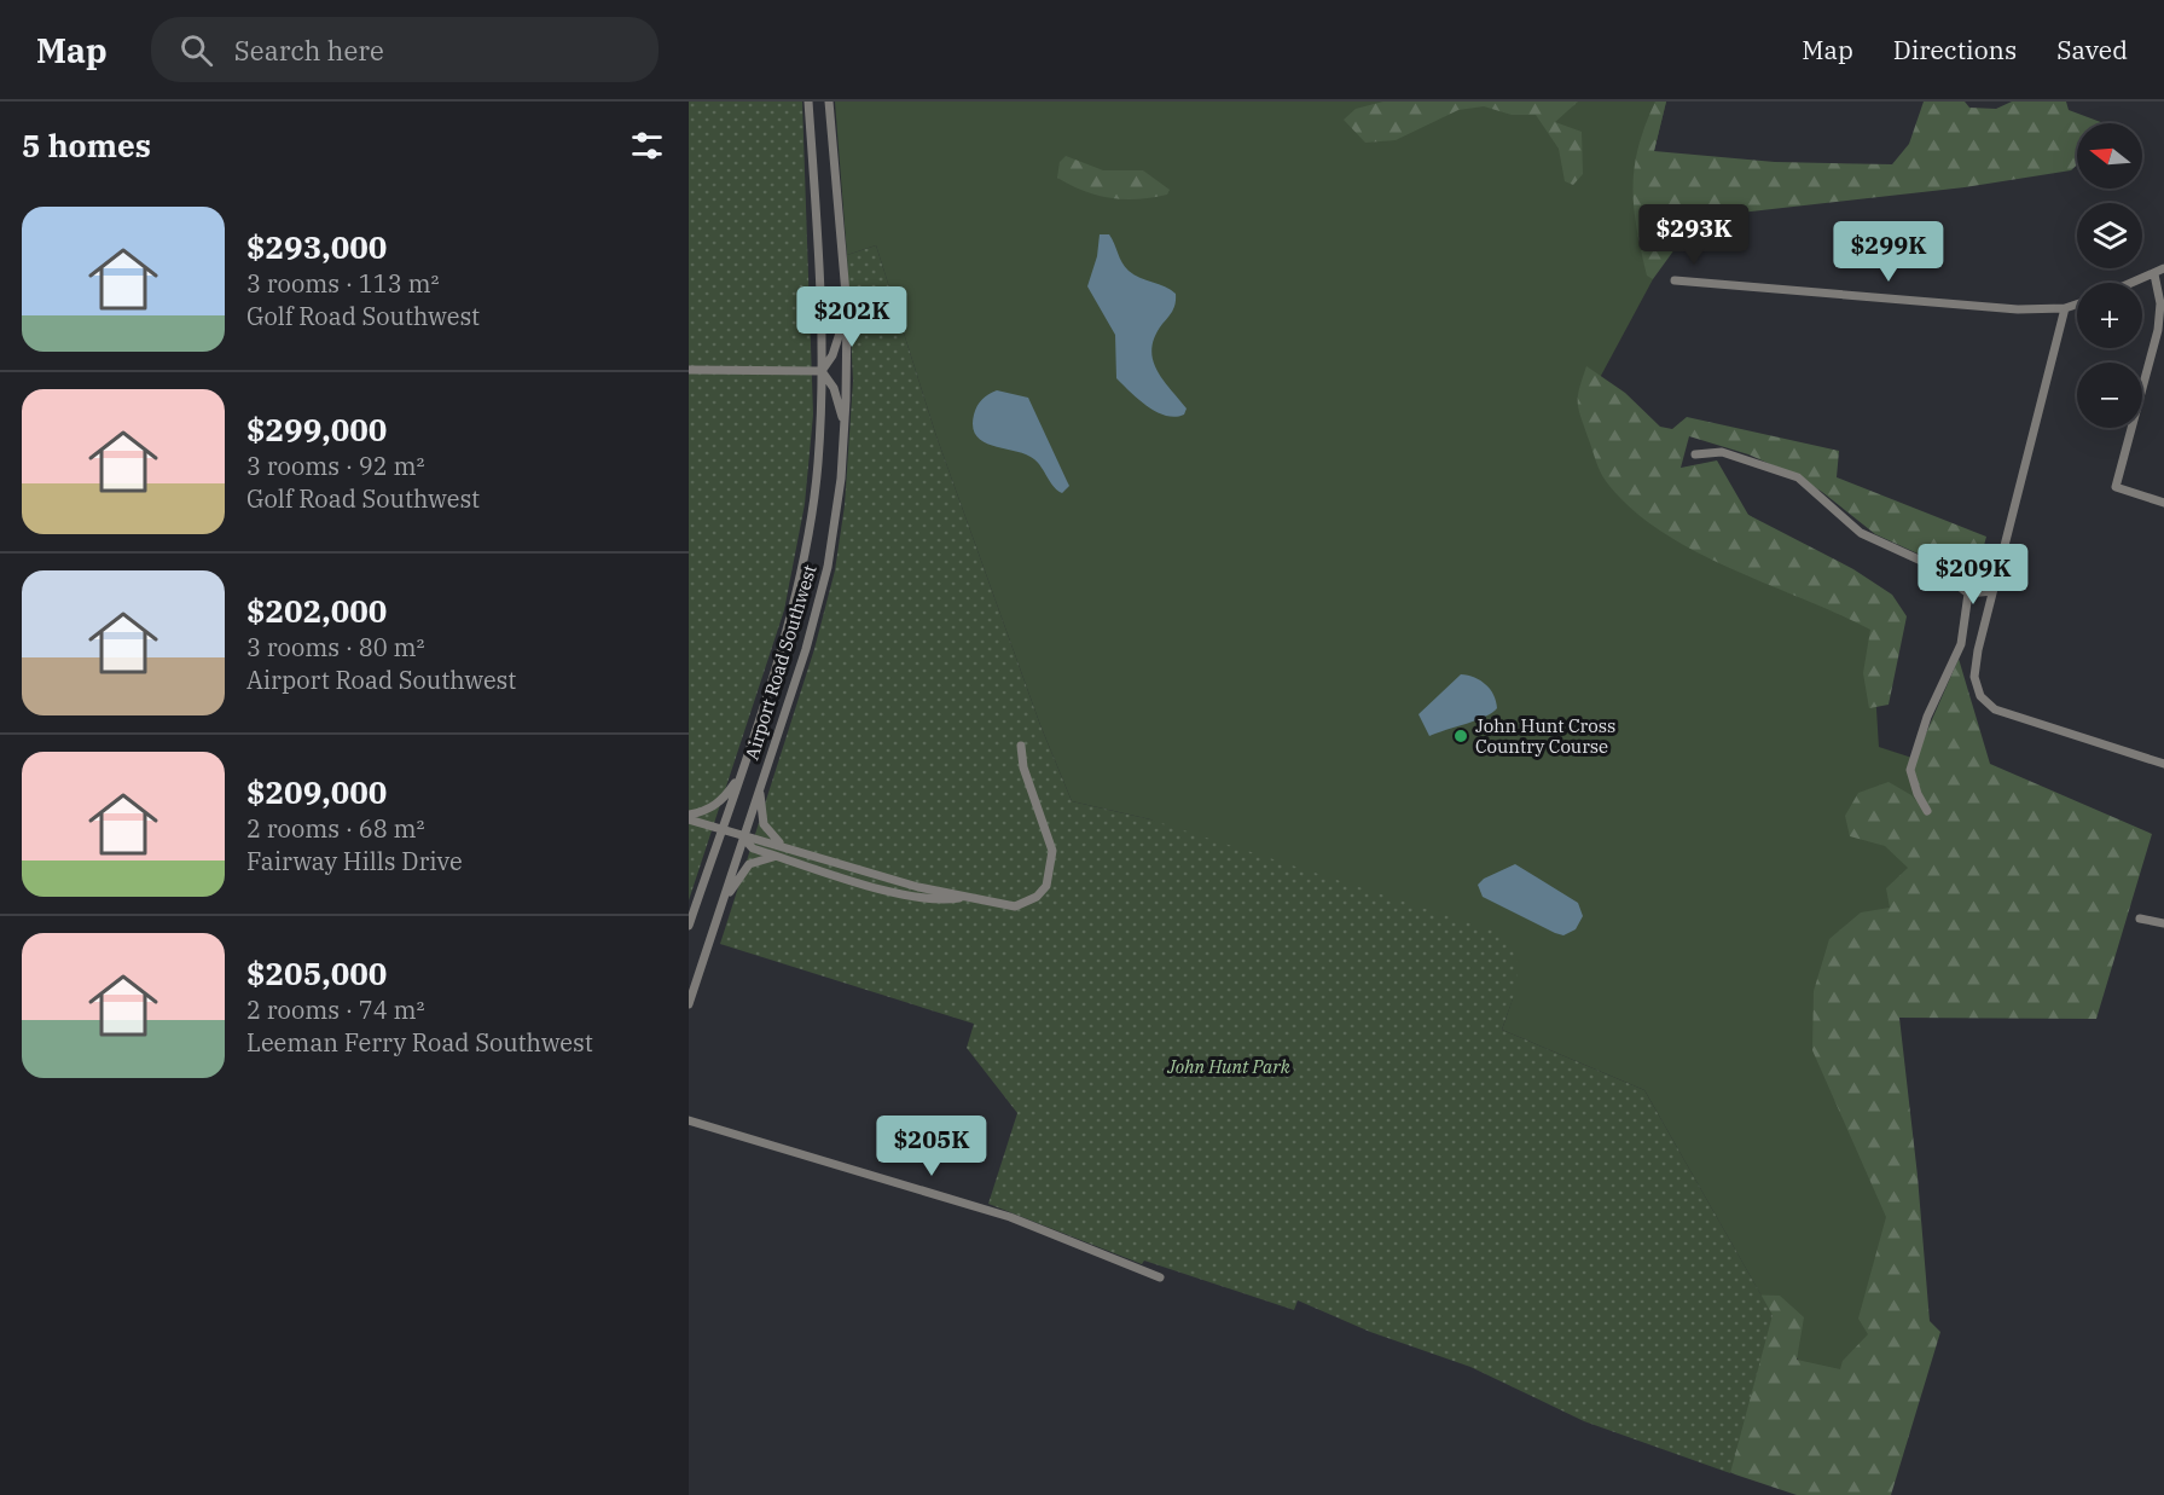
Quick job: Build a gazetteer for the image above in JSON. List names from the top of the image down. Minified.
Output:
{"streets":{"street":["Airport Road Southwest"]},"parks":["John Hunt Park"],"places":["John Hunt Cross Country Course"],"north":"left","page":{"header":"Map","search":"Search here","nav":["Map","Directions","Saved"],"heading":"5 homes","map_buttons":["+","−"],"list":[{"name":"$293,000","note":"3 rooms · 113 m² · Golf Road Southwest"},{"name":"$299,000","note":"3 rooms · 92 m² · Golf Road Southwest"},{"name":"$202,000","note":"3 rooms · 80 m² · Airport Road Southwest"},{"name":"$209,000","note":"2 rooms · 68 m² · Fairway Hills Drive"},{"name":"$205,000","note":"2 rooms · 74 m² · Leeman Ferry Road Southwest"}],"price":["$293K","$299K","$202K","$209K","$205K"]}}
